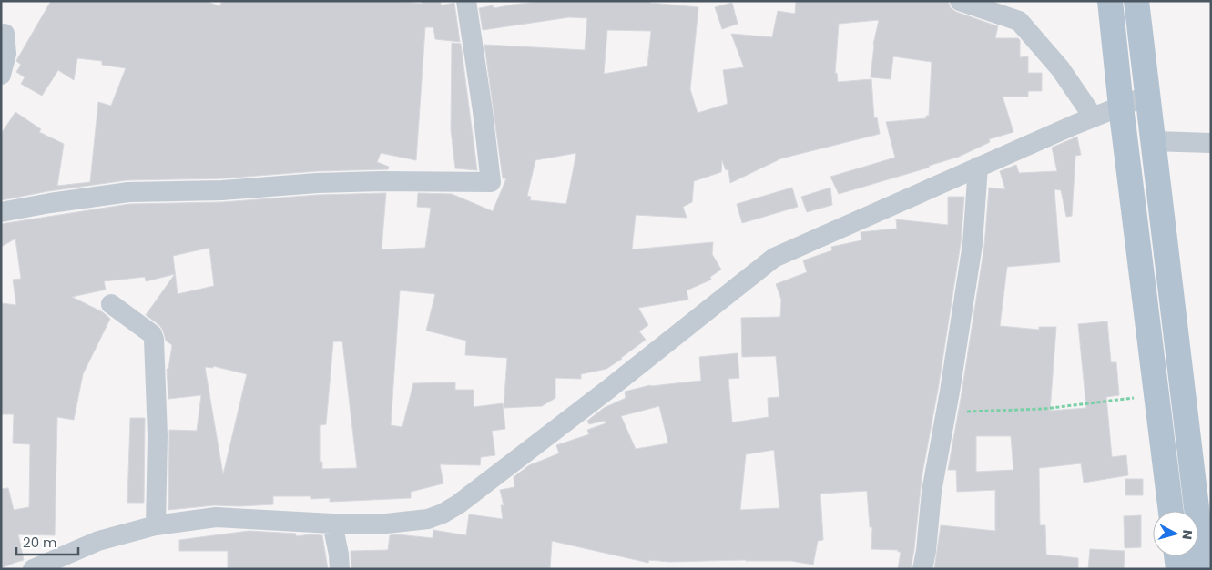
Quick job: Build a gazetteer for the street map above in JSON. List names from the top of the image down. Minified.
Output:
{"scale_bar":"20 m","north":"right"}
